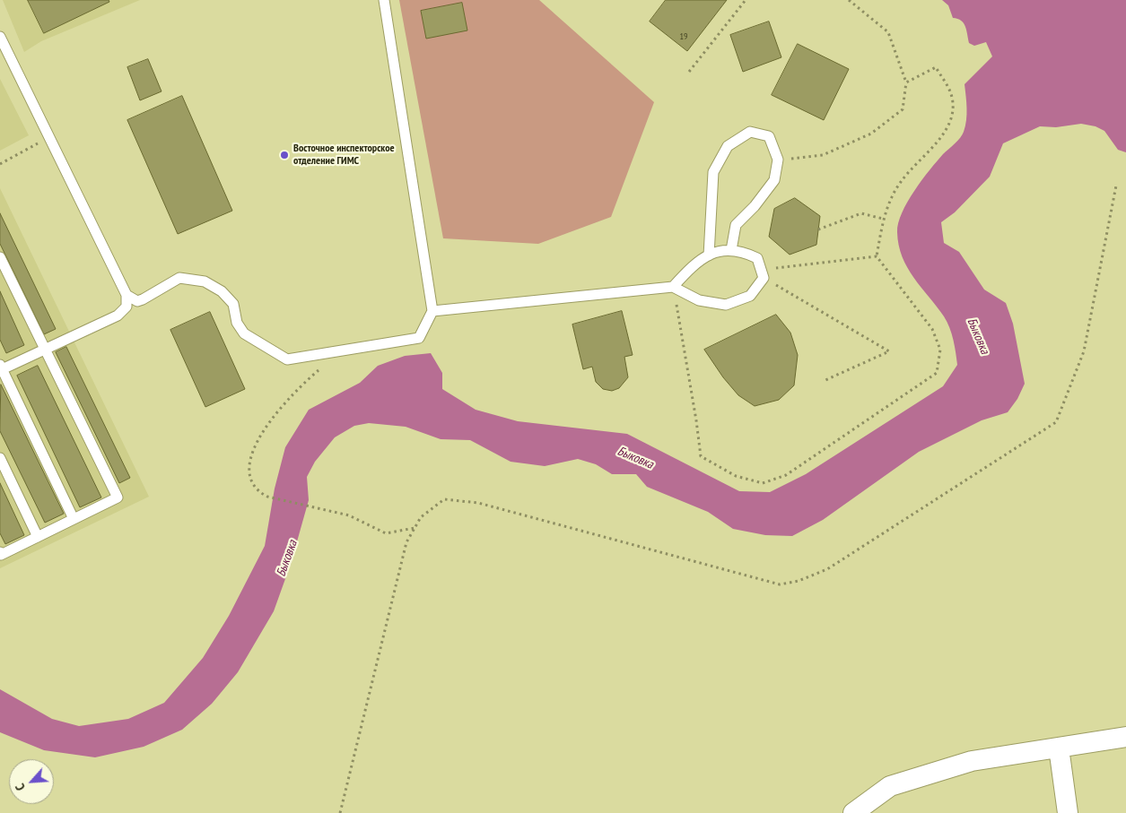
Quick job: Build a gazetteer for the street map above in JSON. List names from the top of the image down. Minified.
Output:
{"water":["Быковка"],"places":["Восточное инспекторское отделение ГИМС"],"house_numbers":["19"],"north":"bottom left"}
